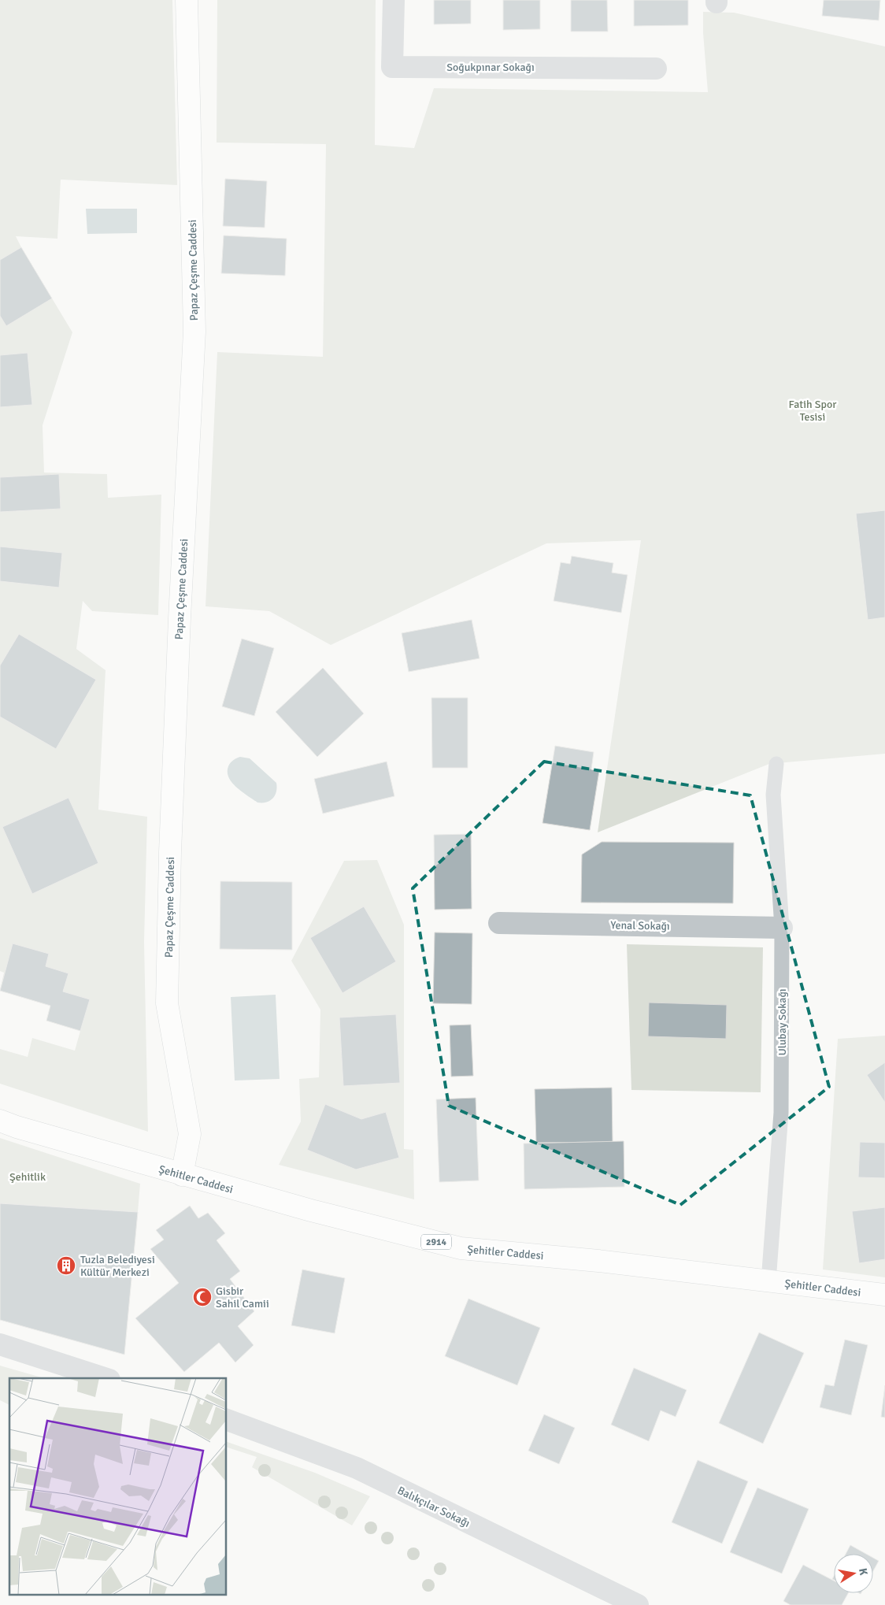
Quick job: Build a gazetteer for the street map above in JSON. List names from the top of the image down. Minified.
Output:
{"streets":{"street":["Soğukpınar Sokağı","Papaz Çeşme Caddesi","Yenal Sokağı","Şehitler Caddesi","2914","Balıkçılar Sokağı"],"lane":["Ulubay Sokağı"]},"crossings":[["Papaz Çeşme Caddesi","Şehitler Caddesi"],["Yenal Sokağı","Ulubay Sokağı"],["Ulubay Sokağı","Şehitler Caddesi"]],"parks":["Fatih Spor Tesisi","Şehitlik"],"places":{"building":["Tuzla Belediyesi Kültür Merkezi"],"mosque":["Gisbir Sahil Camii"]},"north":"right"}
